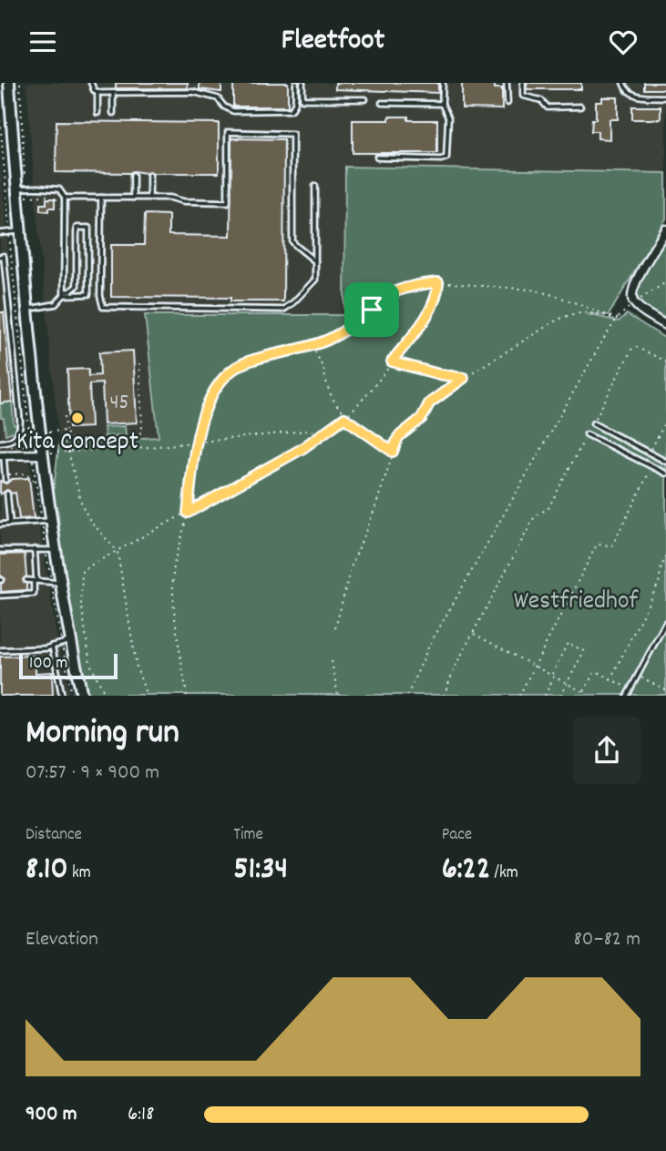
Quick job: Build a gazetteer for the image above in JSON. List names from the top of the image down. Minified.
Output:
{"parks":["Westfriedhof"],"places":["Kita Concept"],"house_numbers":["45"],"scale_bar":"100 m","page":{"header":"Fleetfoot","scale":"100 m","heading":["Morning run","07:57 · 9 × 900 m"],"stats":[["Distance","8.10 km"],["Time","51:34"],["Pace","6:22 /km"]],"chart":["Elevation","80–82 m"],"list":[{"name":"900 m","note":"6:18"}]}}
